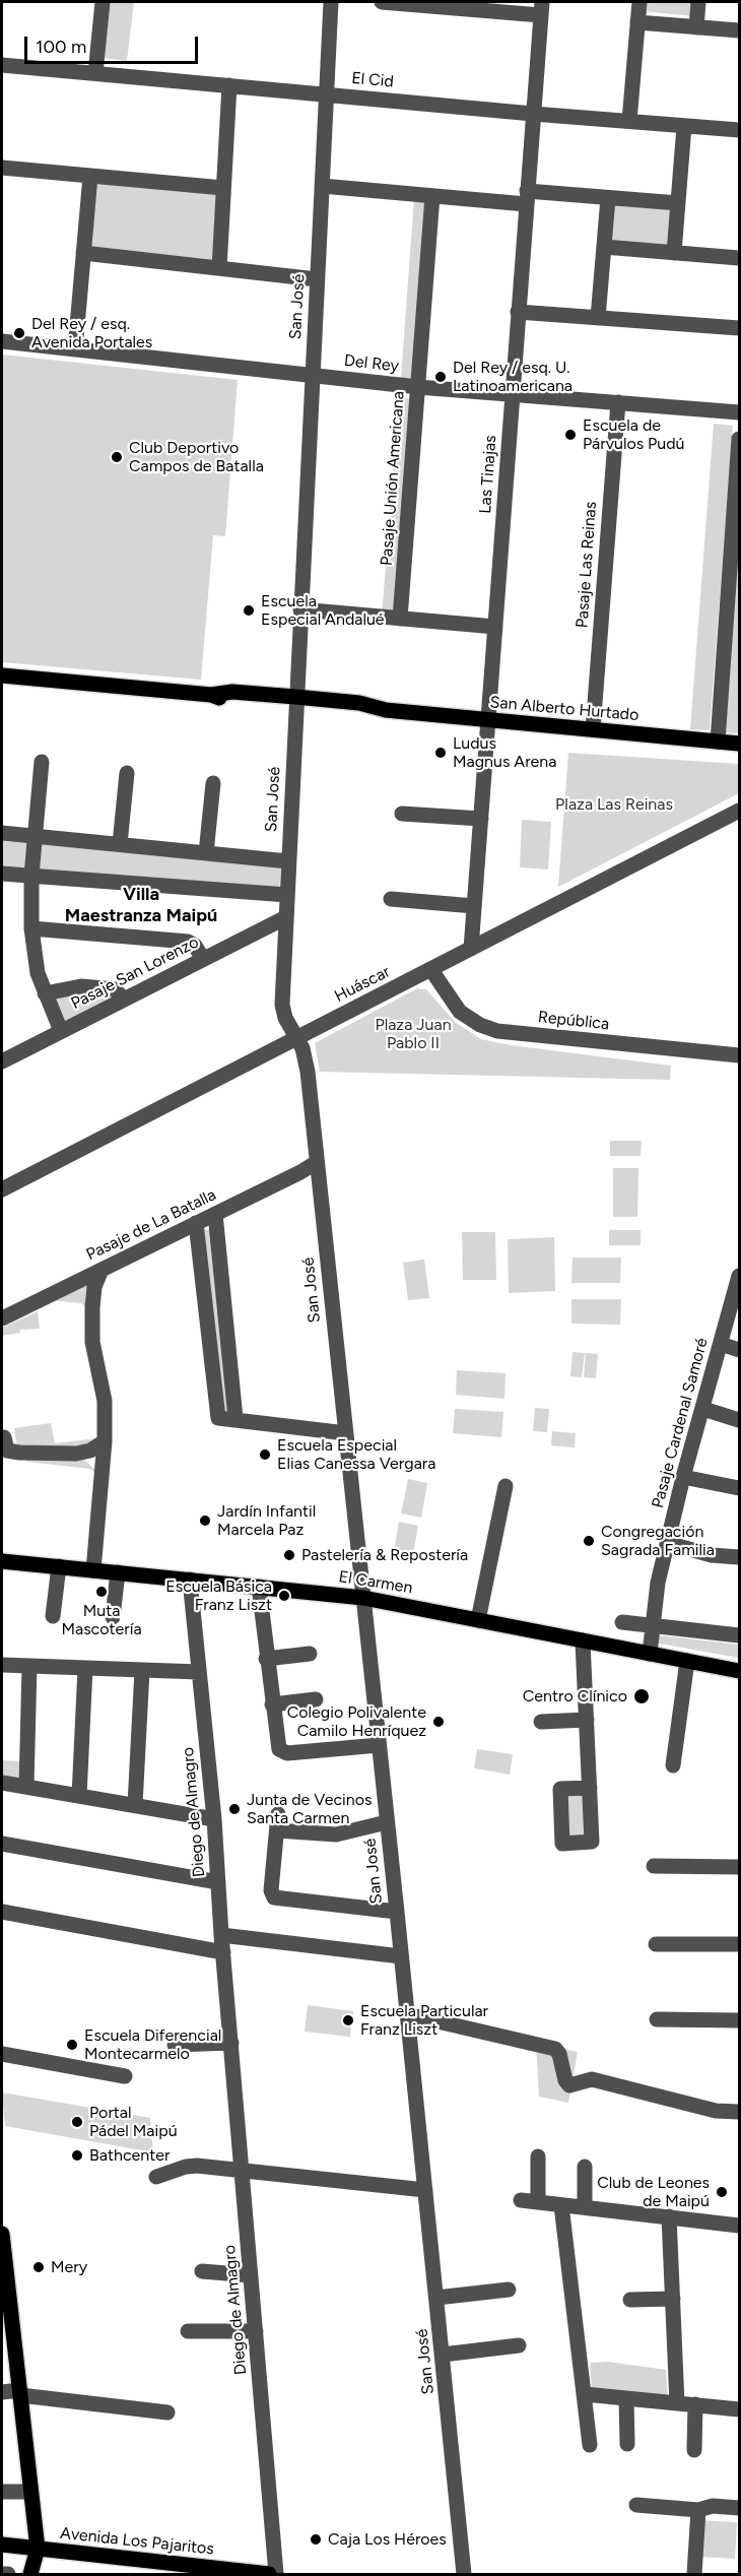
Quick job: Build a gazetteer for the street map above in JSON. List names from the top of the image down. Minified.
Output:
{"streets":{"main road":["San Alberto Hurtado","El Carmen","Avenida Los Pajaritos"],"street":["El Cid","San José","Del Rey","Las Tinajas","Pasaje Unión Americana","Pasaje Las Reinas","Pasaje San Lorenzo","Huáscar","República","Pasaje de La Batalla","Pasaje Cardenal Samoré","Diego de Almagro"]},"crossings":[["El Cid","San José"],["El Cid","Las Tinajas"],["San José","Del Rey"],["San José","San Alberto Hurtado"],["San José","Pasaje San Lorenzo"],["San José","Huáscar"],["San José","Pasaje de La Batalla"],["San José","El Carmen"],["Del Rey","Las Tinajas"],["Del Rey","Pasaje Unión Americana"],["Del Rey","Pasaje Las Reinas"],["Las Tinajas","San Alberto Hurtado"],["Las Tinajas","Huáscar"],["Pasaje Las Reinas","San Alberto Hurtado"],["Huáscar","República"],["Pasaje Cardenal Samoré","El Carmen"],["El Carmen","Diego de Almagro"]],"districts":["Villa Maestranza Maipú"],"parks":["Plaza Las Reinas","Plaza Juan Pablo II"],"places":["Del Rey / esq. Avenida Portales","Del Rey / esq. U. Latinoamericana","Escuela de Párvulos Pudú","Club Deportivo Campos de Batalla","Escuela Especial Andalué","Ludus Magnus Arena","Escuela Especial Elias Canessa Vergara","Jardín Infantil Marcela Paz","Congregación Sagrada Familia","Pastelería & Repostería","Muta Mascotería","Escuela Básica Franz Liszt","Centro Clínico","Colegio Polivalente Camilo Henríquez","Junta de Vecinos Santa Carmen","Escuela Particular Franz Liszt","Escuela Diferencial Montecarmelo","Portal Pádel Maipú","Bathcenter","Club de Leones de Maipú","Mery","Caja Los Héroes"],"scale_bar":"100 m"}
